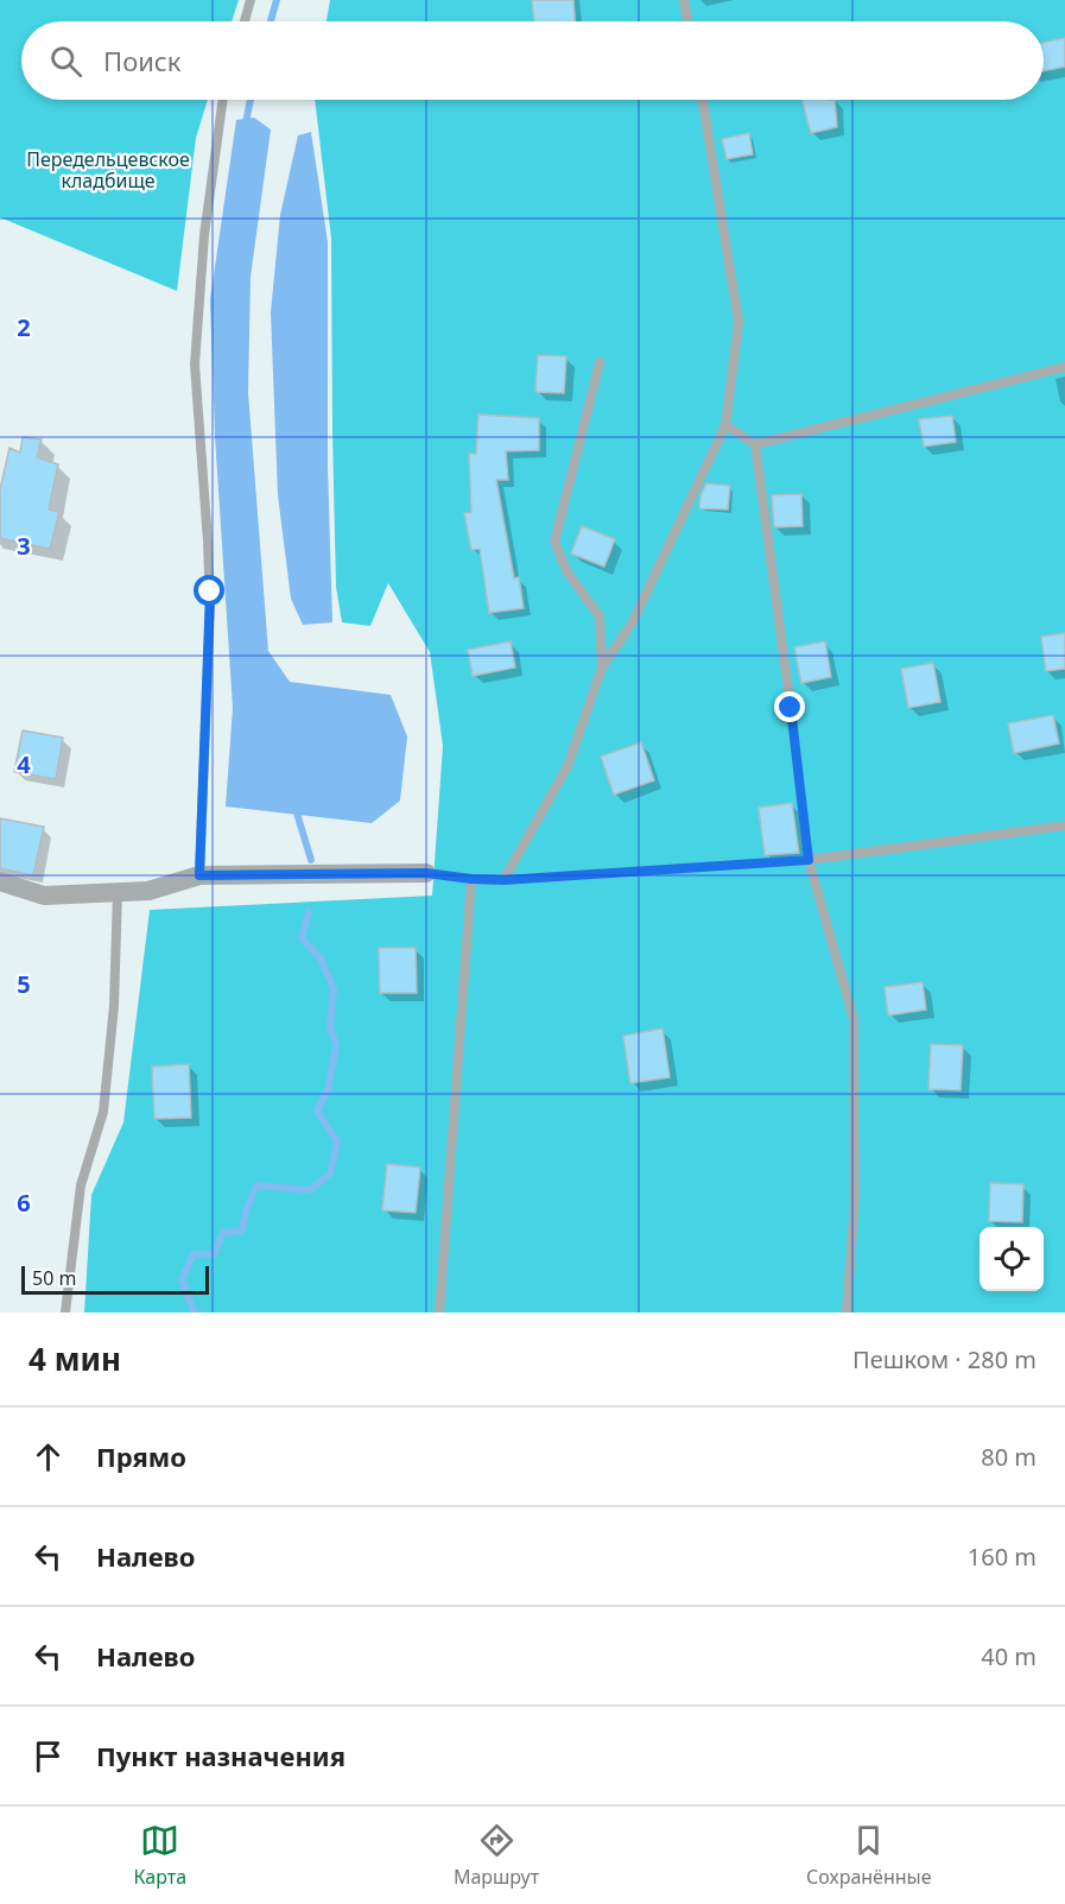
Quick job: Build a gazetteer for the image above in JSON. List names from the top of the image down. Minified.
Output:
{"parks":["Передельцевское кладбище"],"scale_bar":"50 m","page":{"search":"Поиск","scale":"50 m","heading":["4 мин","Пешком · 280 m"],"list":[["Прямо","80 m"],["Налево","160 m"],["Налево","40 m"],"Пункт назначения"],"nav":["Карта","Маршрут","Сохранённые"]},"grid":{"rows":["2","3","4","5","6"]}}
